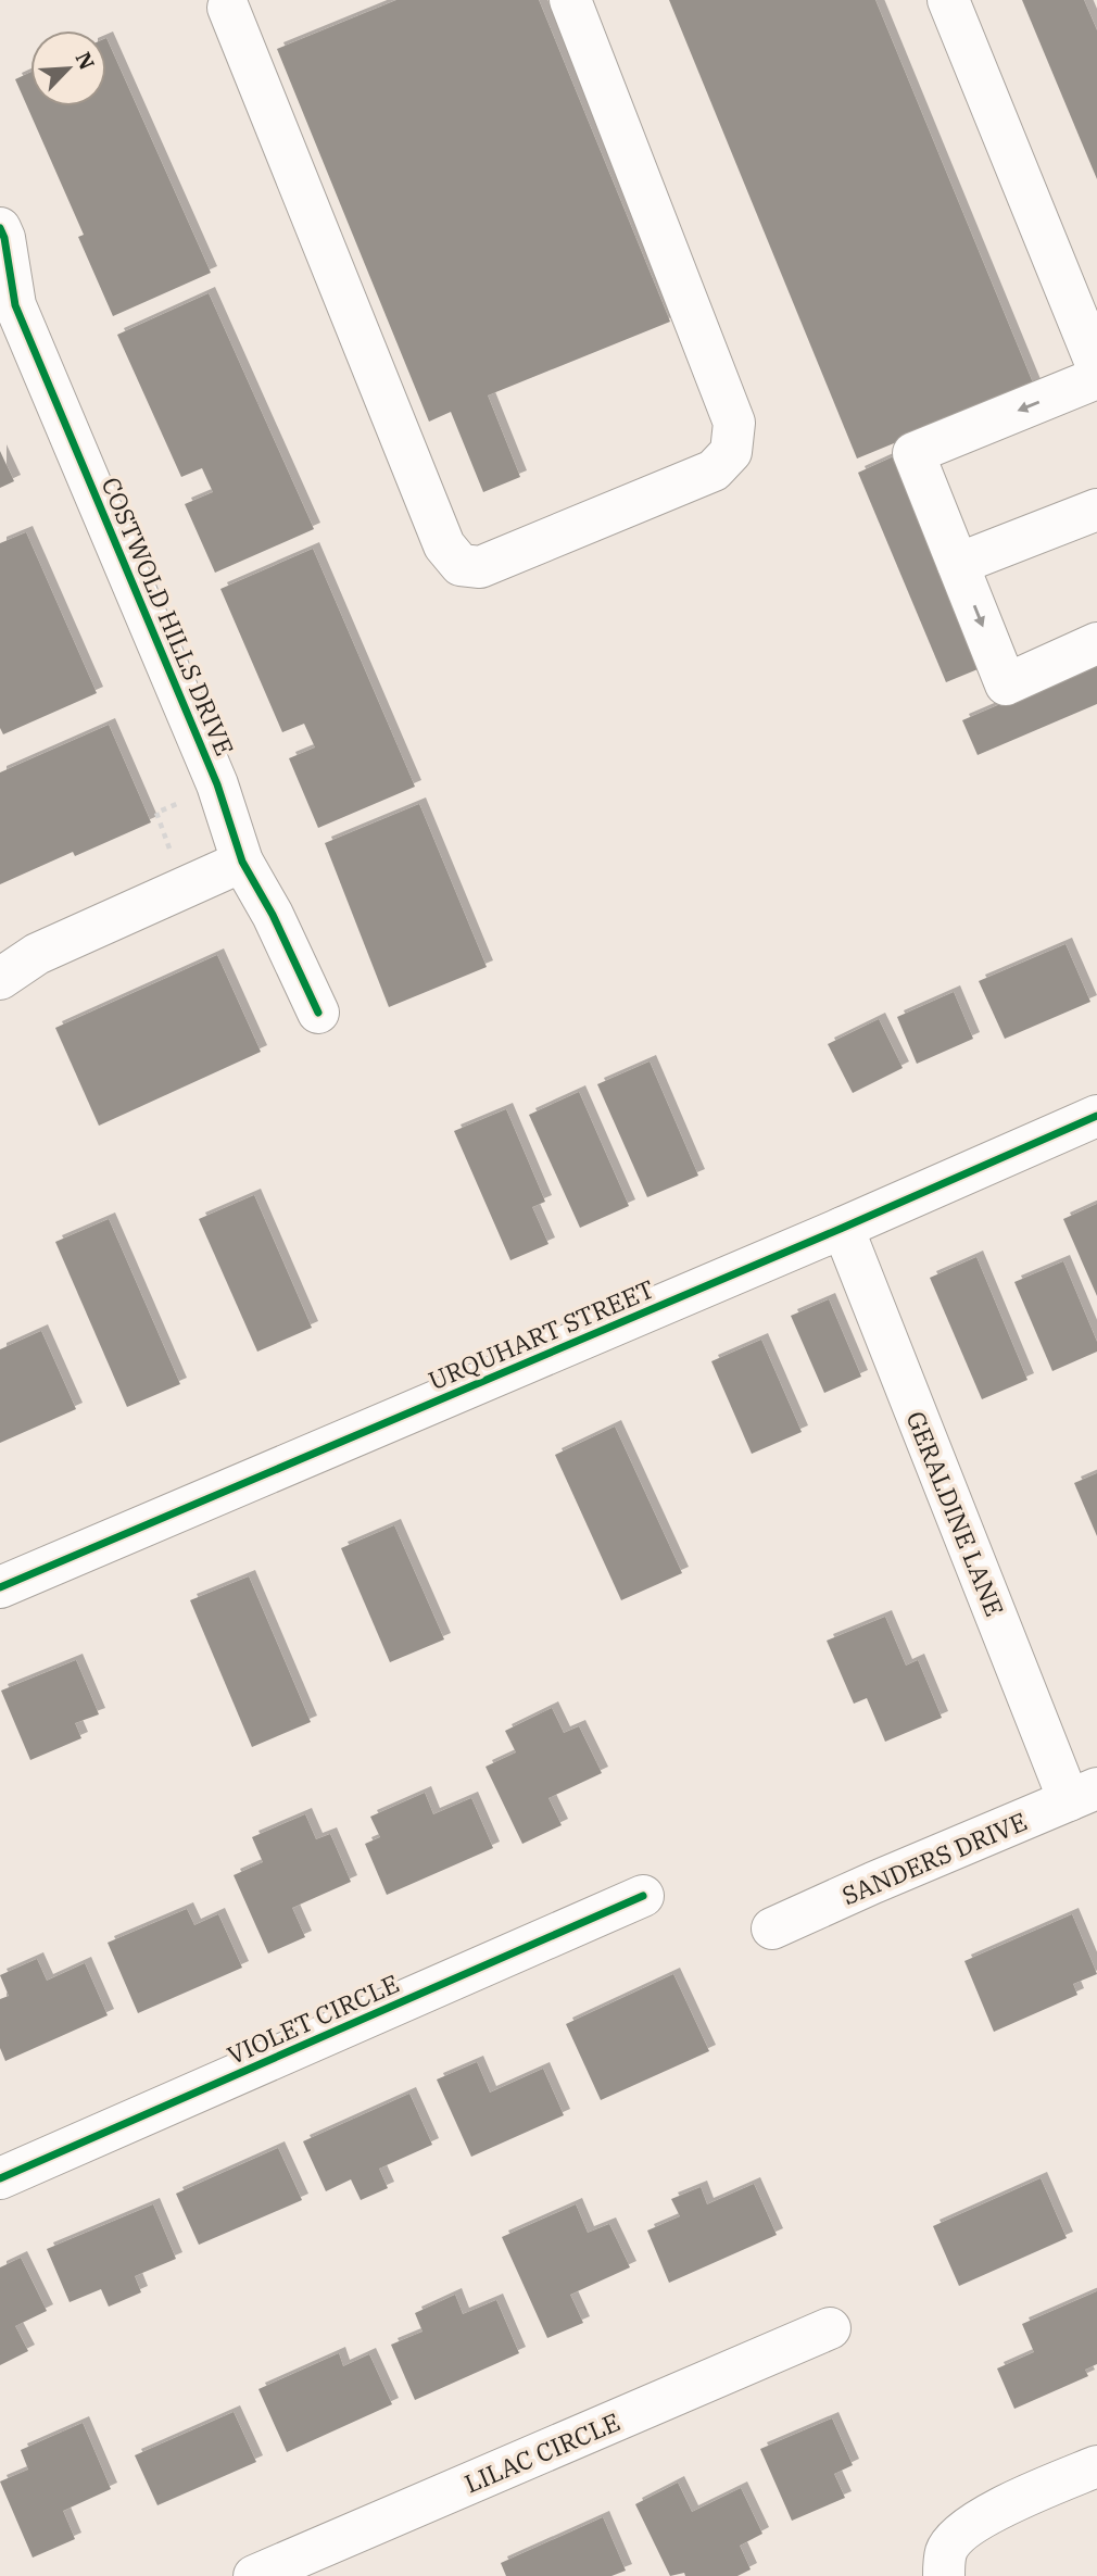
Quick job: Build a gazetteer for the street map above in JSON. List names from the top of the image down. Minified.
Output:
{"streets":{"street":["COSTWOLD HILLS DRIVE","URQUHART STREET","GERALDINE LANE","SANDERS DRIVE","VIOLET CIRCLE","LILAC CIRCLE"]},"crossings":[["URQUHART STREET","GERALDINE LANE"],["GERALDINE LANE","SANDERS DRIVE"]],"north":"top right"}
